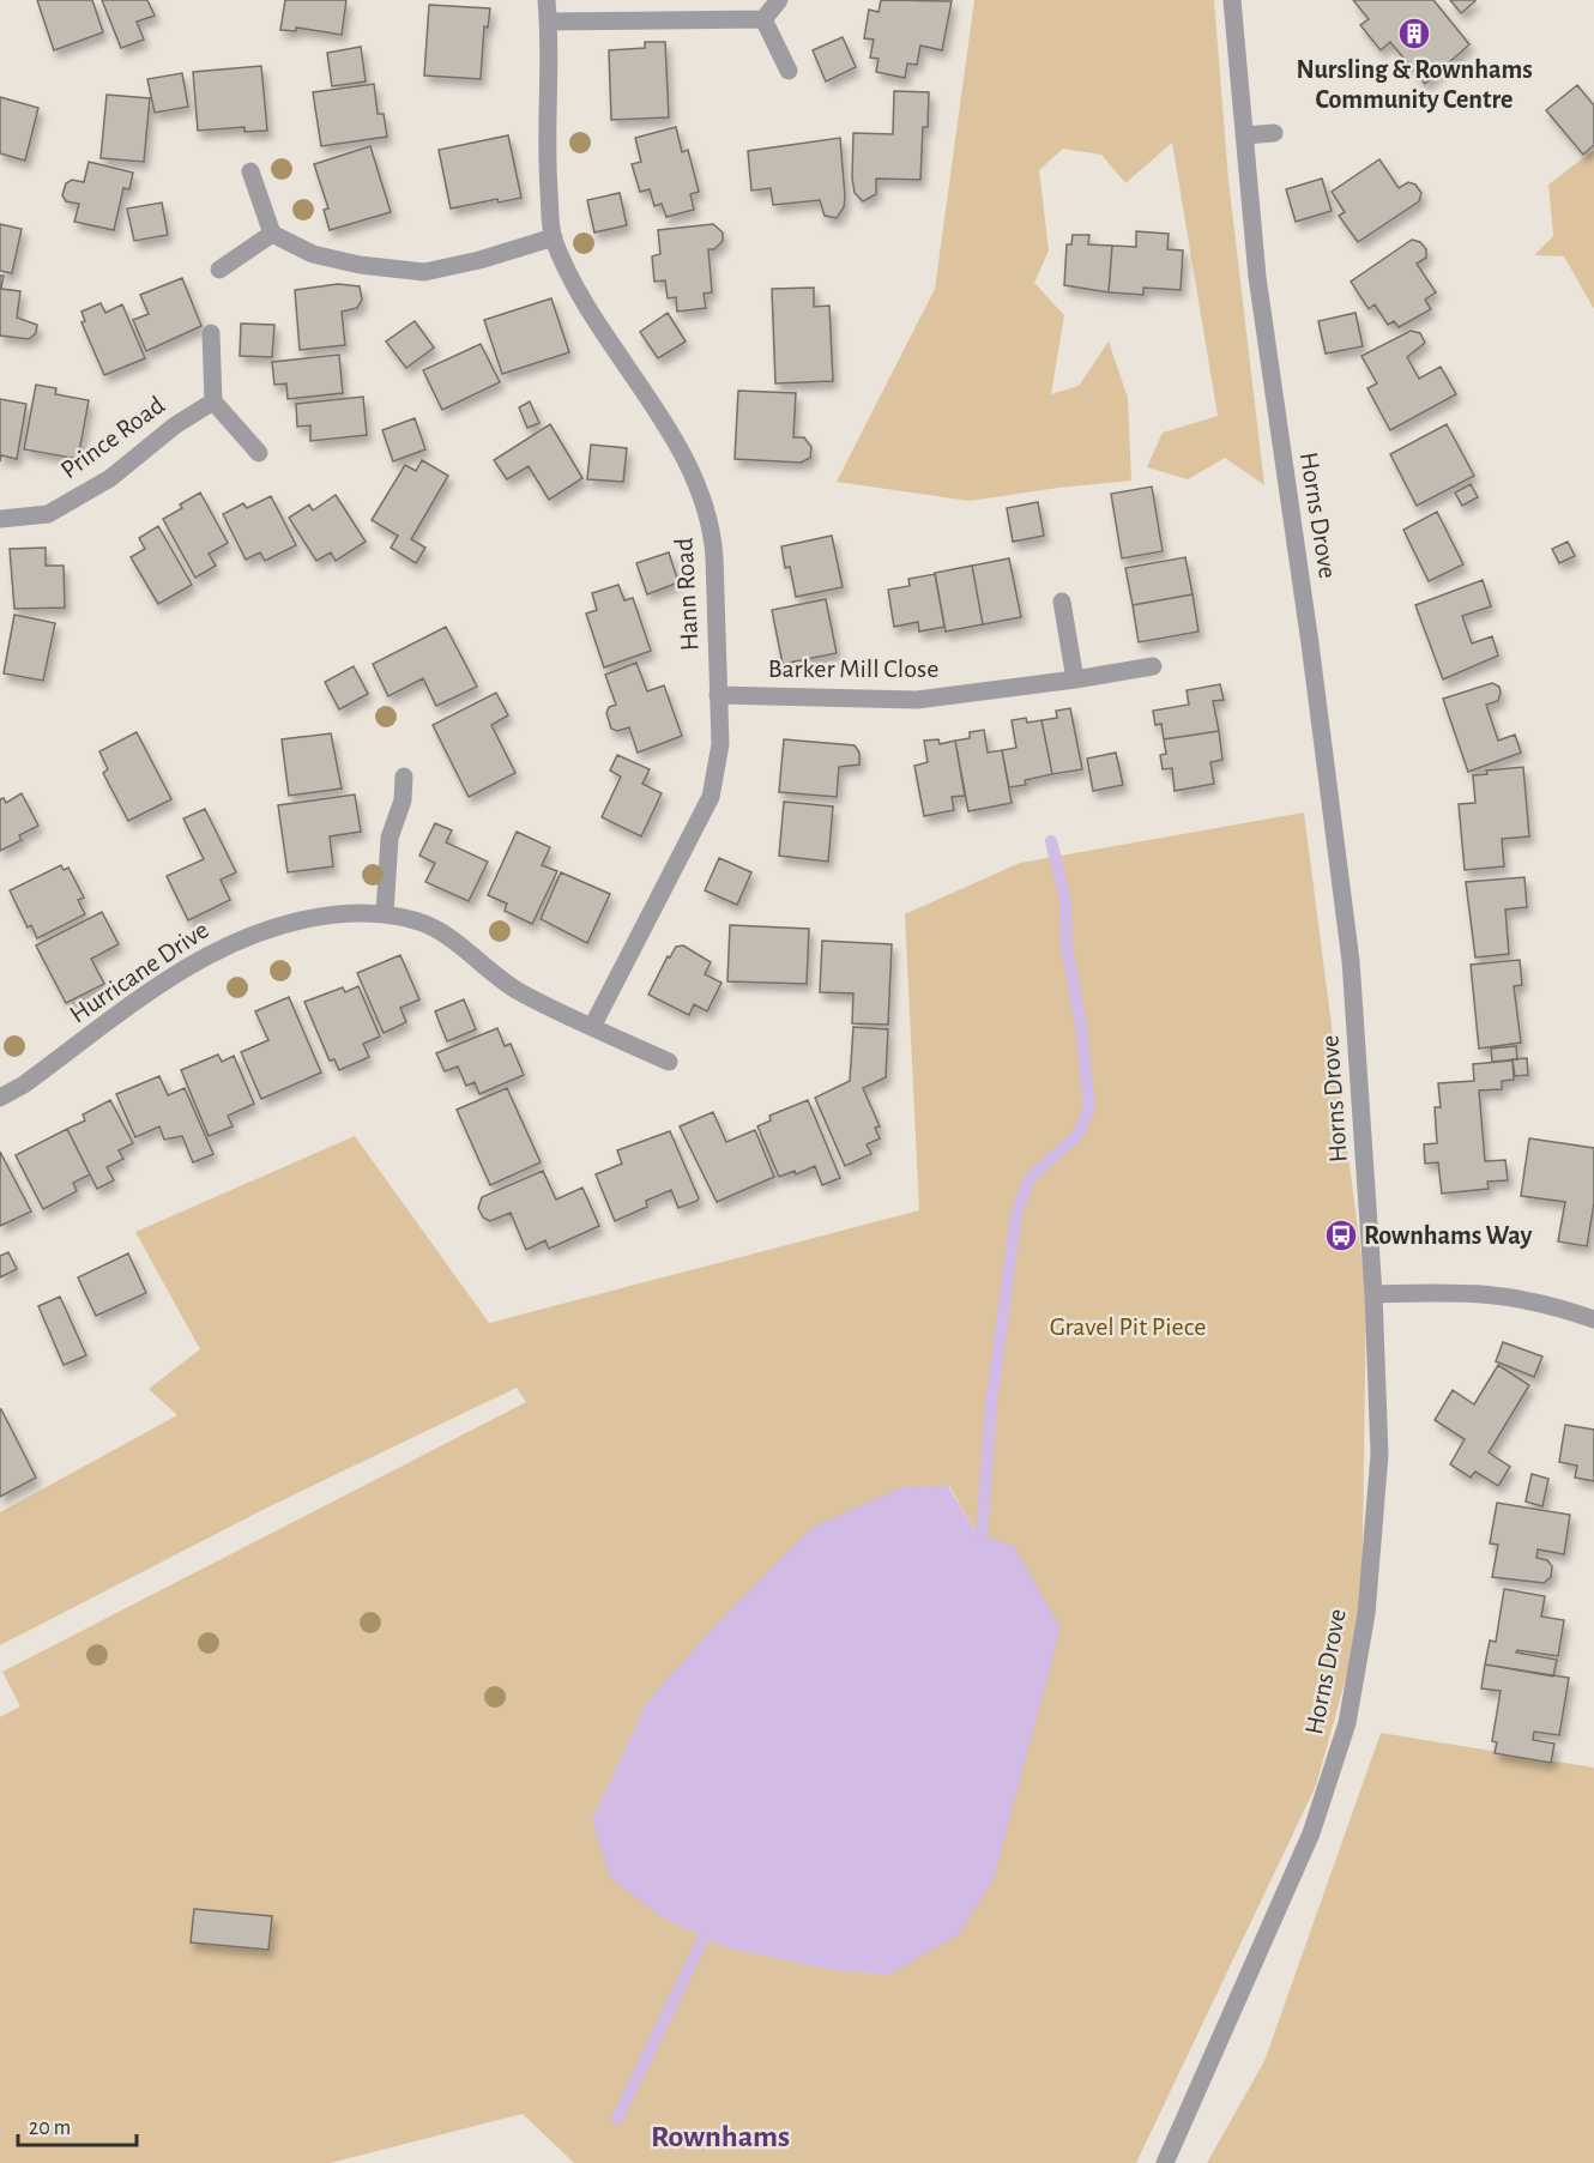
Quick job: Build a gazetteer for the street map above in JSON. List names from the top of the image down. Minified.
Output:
{"streets":{"street":["Prince Road","Horns Drove","Hann Road","Barker Mill Close","Hurricane Drive"]},"crossings":[["Hann Road","Barker Mill Close"],["Hann Road","Hurricane Drive"]],"districts":["Rownhams"],"parks":["Gravel Pit Piece"],"places":{"building":["Nursling & Rownhams Community Centre"],"bus stop":["Rownhams Way"]},"scale_bar":"20 m"}
